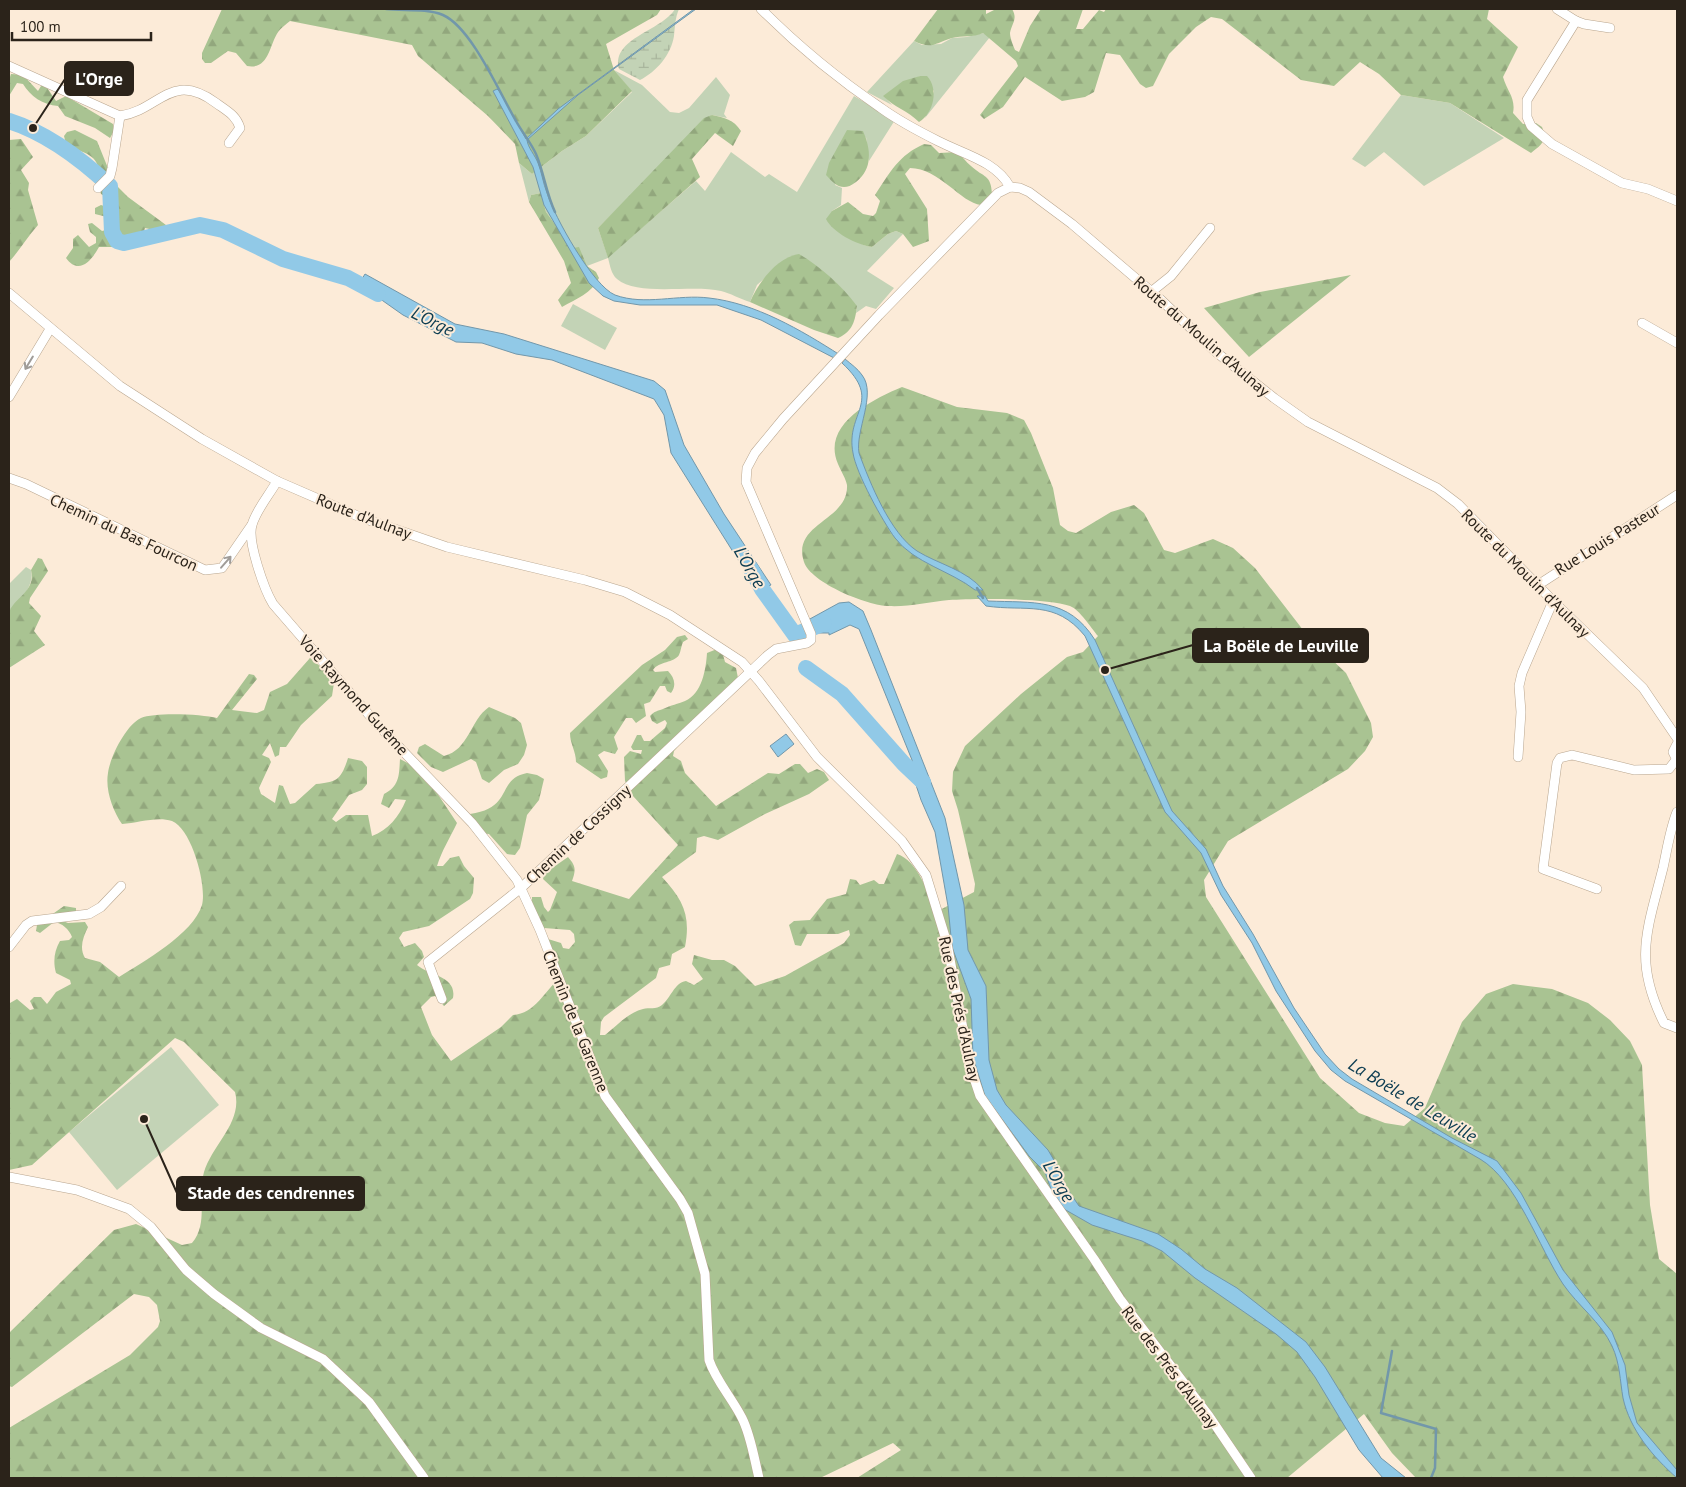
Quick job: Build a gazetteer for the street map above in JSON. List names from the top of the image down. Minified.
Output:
{"streets":{"street":["Route du Moulin d'Aulnay","Route d'Aulnay","Chemin du Bas Fourcon","Rue Louis Pasteur","Voie Raymond Gurême","Chemin de Cossigny","Rue des Prés d'Aulnay","Chemin de la Garenne"]},"crossings":[["Route du Moulin d'Aulnay","Rue Louis Pasteur"],["Route du Moulin d'Aulnay","Chemin de Cossigny"],["Route d'Aulnay","Chemin de Cossigny"],["Route d'Aulnay","Rue des Prés d'Aulnay"],["Chemin du Bas Fourcon","Voie Raymond Gurême"],["Voie Raymond Gurême","Chemin de Cossigny"],["Voie Raymond Gurême","Chemin de la Garenne"],["Chemin de Cossigny","Rue des Prés d'Aulnay"],["Chemin de Cossigny","Chemin de la Garenne"]],"one_way":["Chemin du Bas Fourcon"],"water":["L'Orge","La Boële de Leuville"],"places":["L'Orge","La Boële de Leuville","Stade des cendrennes"],"scale_bar":"100 m"}
